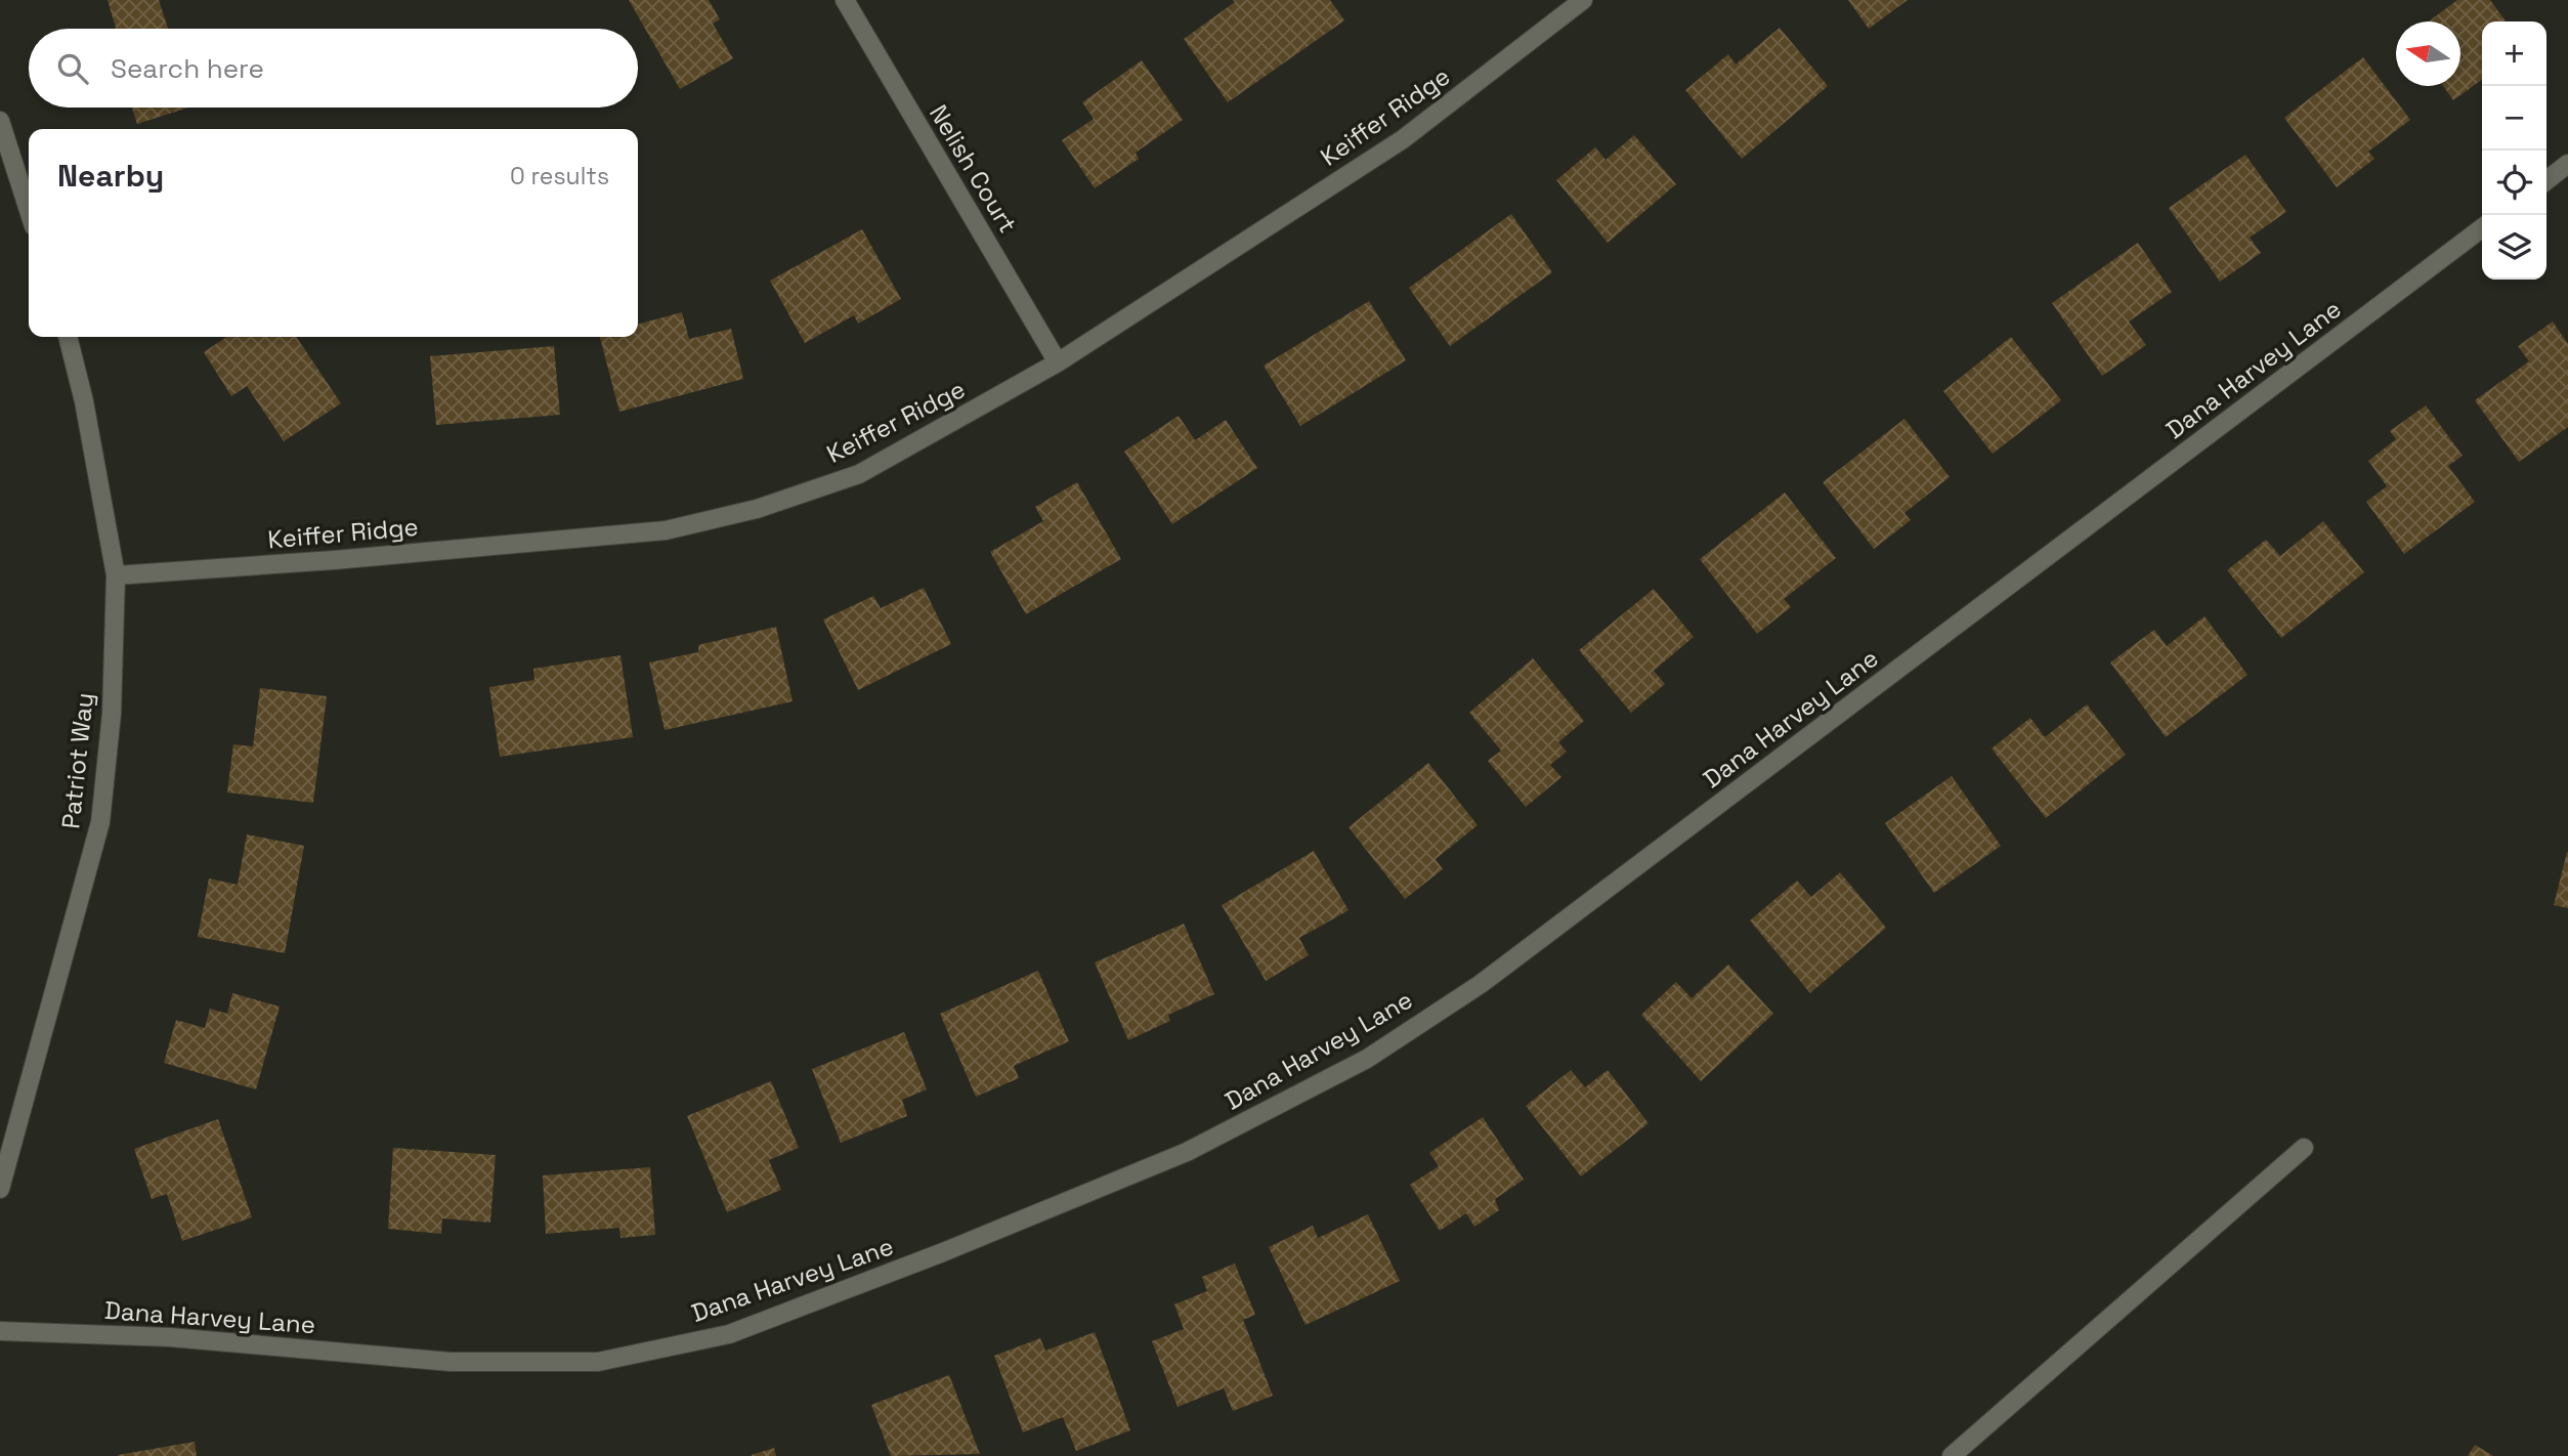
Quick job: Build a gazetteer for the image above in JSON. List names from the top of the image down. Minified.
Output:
{"streets":{"street":["Keiffer Ridge","Nelish Court","Dana Harvey Lane","Patriot Way"]},"crossings":[["Keiffer Ridge","Nelish Court"],["Keiffer Ridge","Patriot Way"]],"north":"left","page":{"map_buttons":["+","−"],"search":"Search here","heading":["Nearby","0 results"]}}
